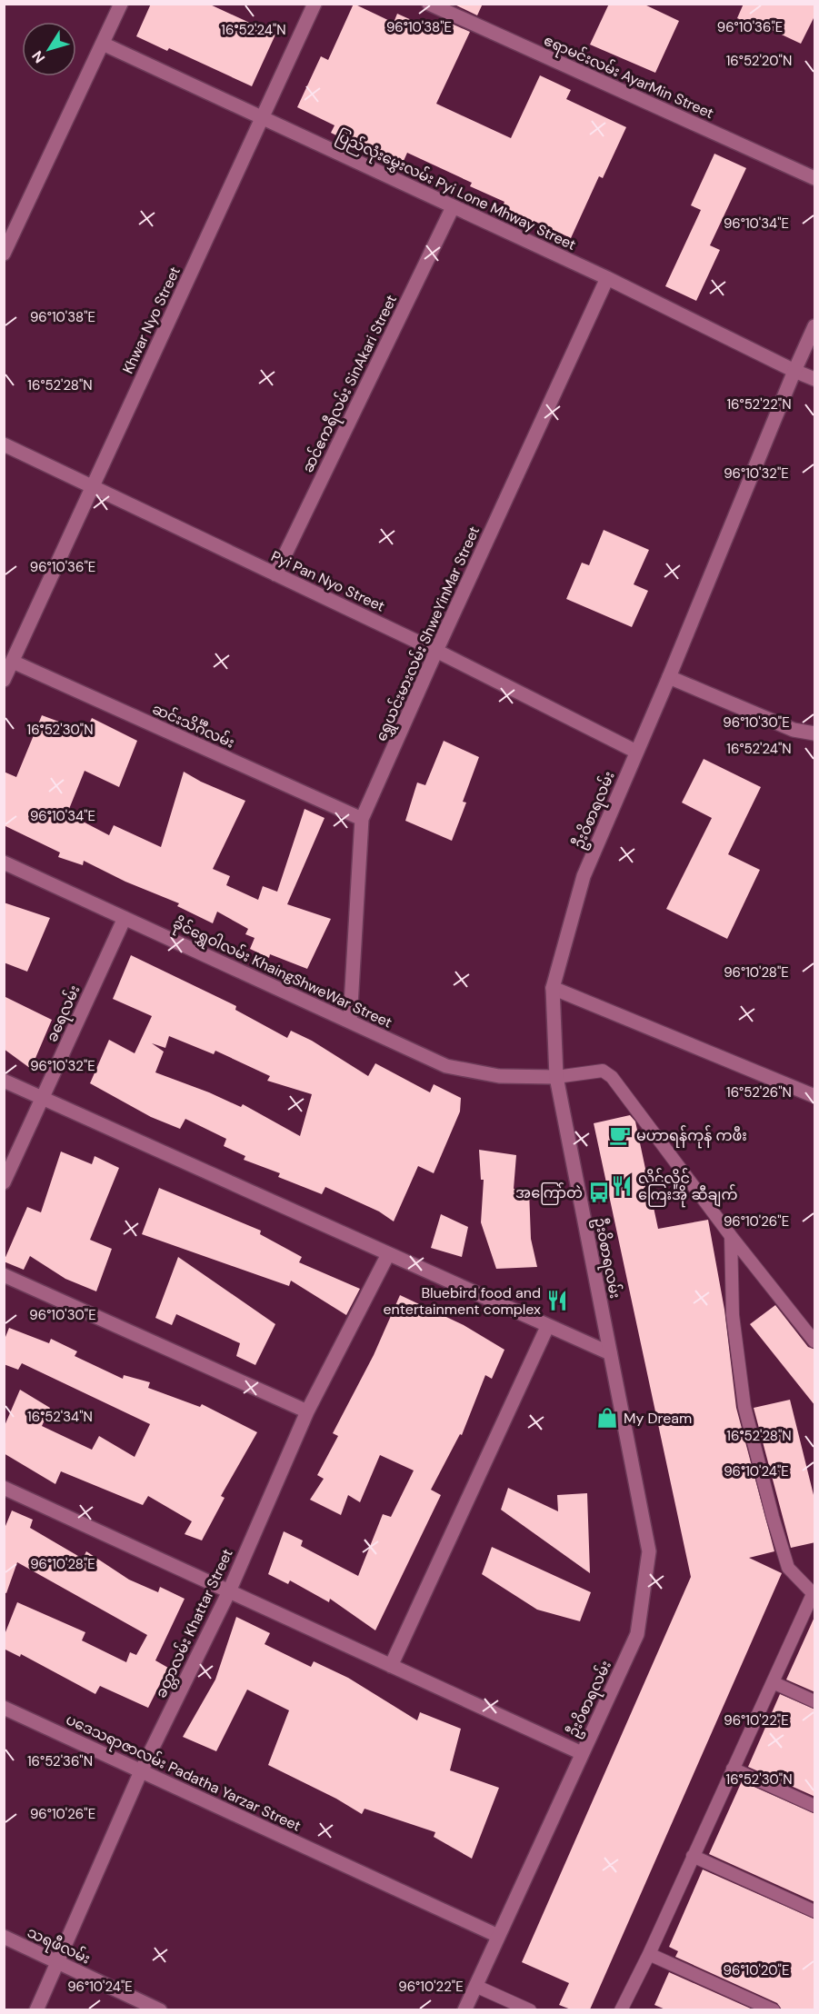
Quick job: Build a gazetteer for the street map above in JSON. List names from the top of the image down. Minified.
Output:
{"streets":{"street":["ဧရာမင်းလမ်း AyarMin Street","ပြည်လုံးမွှေးလမ်း Pyi Lone Mhway Street","Khwar Nyo Street","ဆင်ဧကရီလမ်း SinAkari Street","Pyi Pan Nyo Street","ရွှေယင်းမားလမ်း ShweYinMar Street","ဆင်းသိင်္ဂီလမ်း","ဦးဝိစာရလမ်း","ခိုင်ရွှေဝါလမ်း KhaingShweWar Street","ခရေလမ်း","ခတ္တာလမ်း Khattar Street","ပဒေသရာဇာလမ်း Padatha Yarzar Street","သရဖီလမ်း"]},"crossings":[["ပြည်လုံးမွှေးလမ်း Pyi Lone Mhway Street","Khwar Nyo Street"],["ပြည်လုံးမွှေးလမ်း Pyi Lone Mhway Street","ဆင်ဧကရီလမ်း SinAkari Street"],["ပြည်လုံးမွှေးလမ်း Pyi Lone Mhway Street","ရွှေယင်းမားလမ်း ShweYinMar Street"],["ပြည်လုံးမွှေးလမ်း Pyi Lone Mhway Street","ဦးဝိစာရလမ်း"],["Khwar Nyo Street","Pyi Pan Nyo Street"],["Khwar Nyo Street","ဆင်းသိင်္ဂီလမ်း"],["ဆင်ဧကရီလမ်း SinAkari Street","Pyi Pan Nyo Street"],["Pyi Pan Nyo Street","ရွှေယင်းမားလမ်း ShweYinMar Street"],["Pyi Pan Nyo Street","ဦးဝိစာရလမ်း"],["ရွှေယင်းမားလမ်း ShweYinMar Street","ဆင်းသိင်္ဂီလမ်း"],["ရွှေယင်းမားလမ်း ShweYinMar Street","ခိုင်ရွှေဝါလမ်း KhaingShweWar Street"],["ဦးဝိစာရလမ်း","ခိုင်ရွှေဝါလမ်း KhaingShweWar Street"],["ဦးဝိစာရလမ်း","ပဒေသရာဇာလမ်း Padatha Yarzar Street"],["ခိုင်ရွှေဝါလမ်း KhaingShweWar Street","ခရေလမ်း"],["ခတ္တာလမ်း Khattar Street","ပဒေသရာဇာလမ်း Padatha Yarzar Street"],["ခတ္တာလမ်း Khattar Street","သရဖီလမ်း"]],"places":{"cafe":["မဟာရန်ကုန် ကဖီး"],"restaurant":["လှိုင်လှိုင် ကြေးအို ဆီချက်","Bluebird food and entertainment complex"],"bus stop":["အကြော်တဲ"],"shop":["My Dream"]},"north":"bottom left","coordinates":["96°10'38\"E","96°10'36\"E","16°52'24\"N","16°52'20\"N","96°10'34\"E","16°52'28\"N","16°52'22\"N","96°10'32\"E","96°10'30\"E","16°52'30\"N","96°10'28\"E","16°52'26\"N","96°10'26\"E","16°52'34\"N","96°10'24\"E","96°10'22\"E","16°52'36\"N","96°10'20\"E"]}
